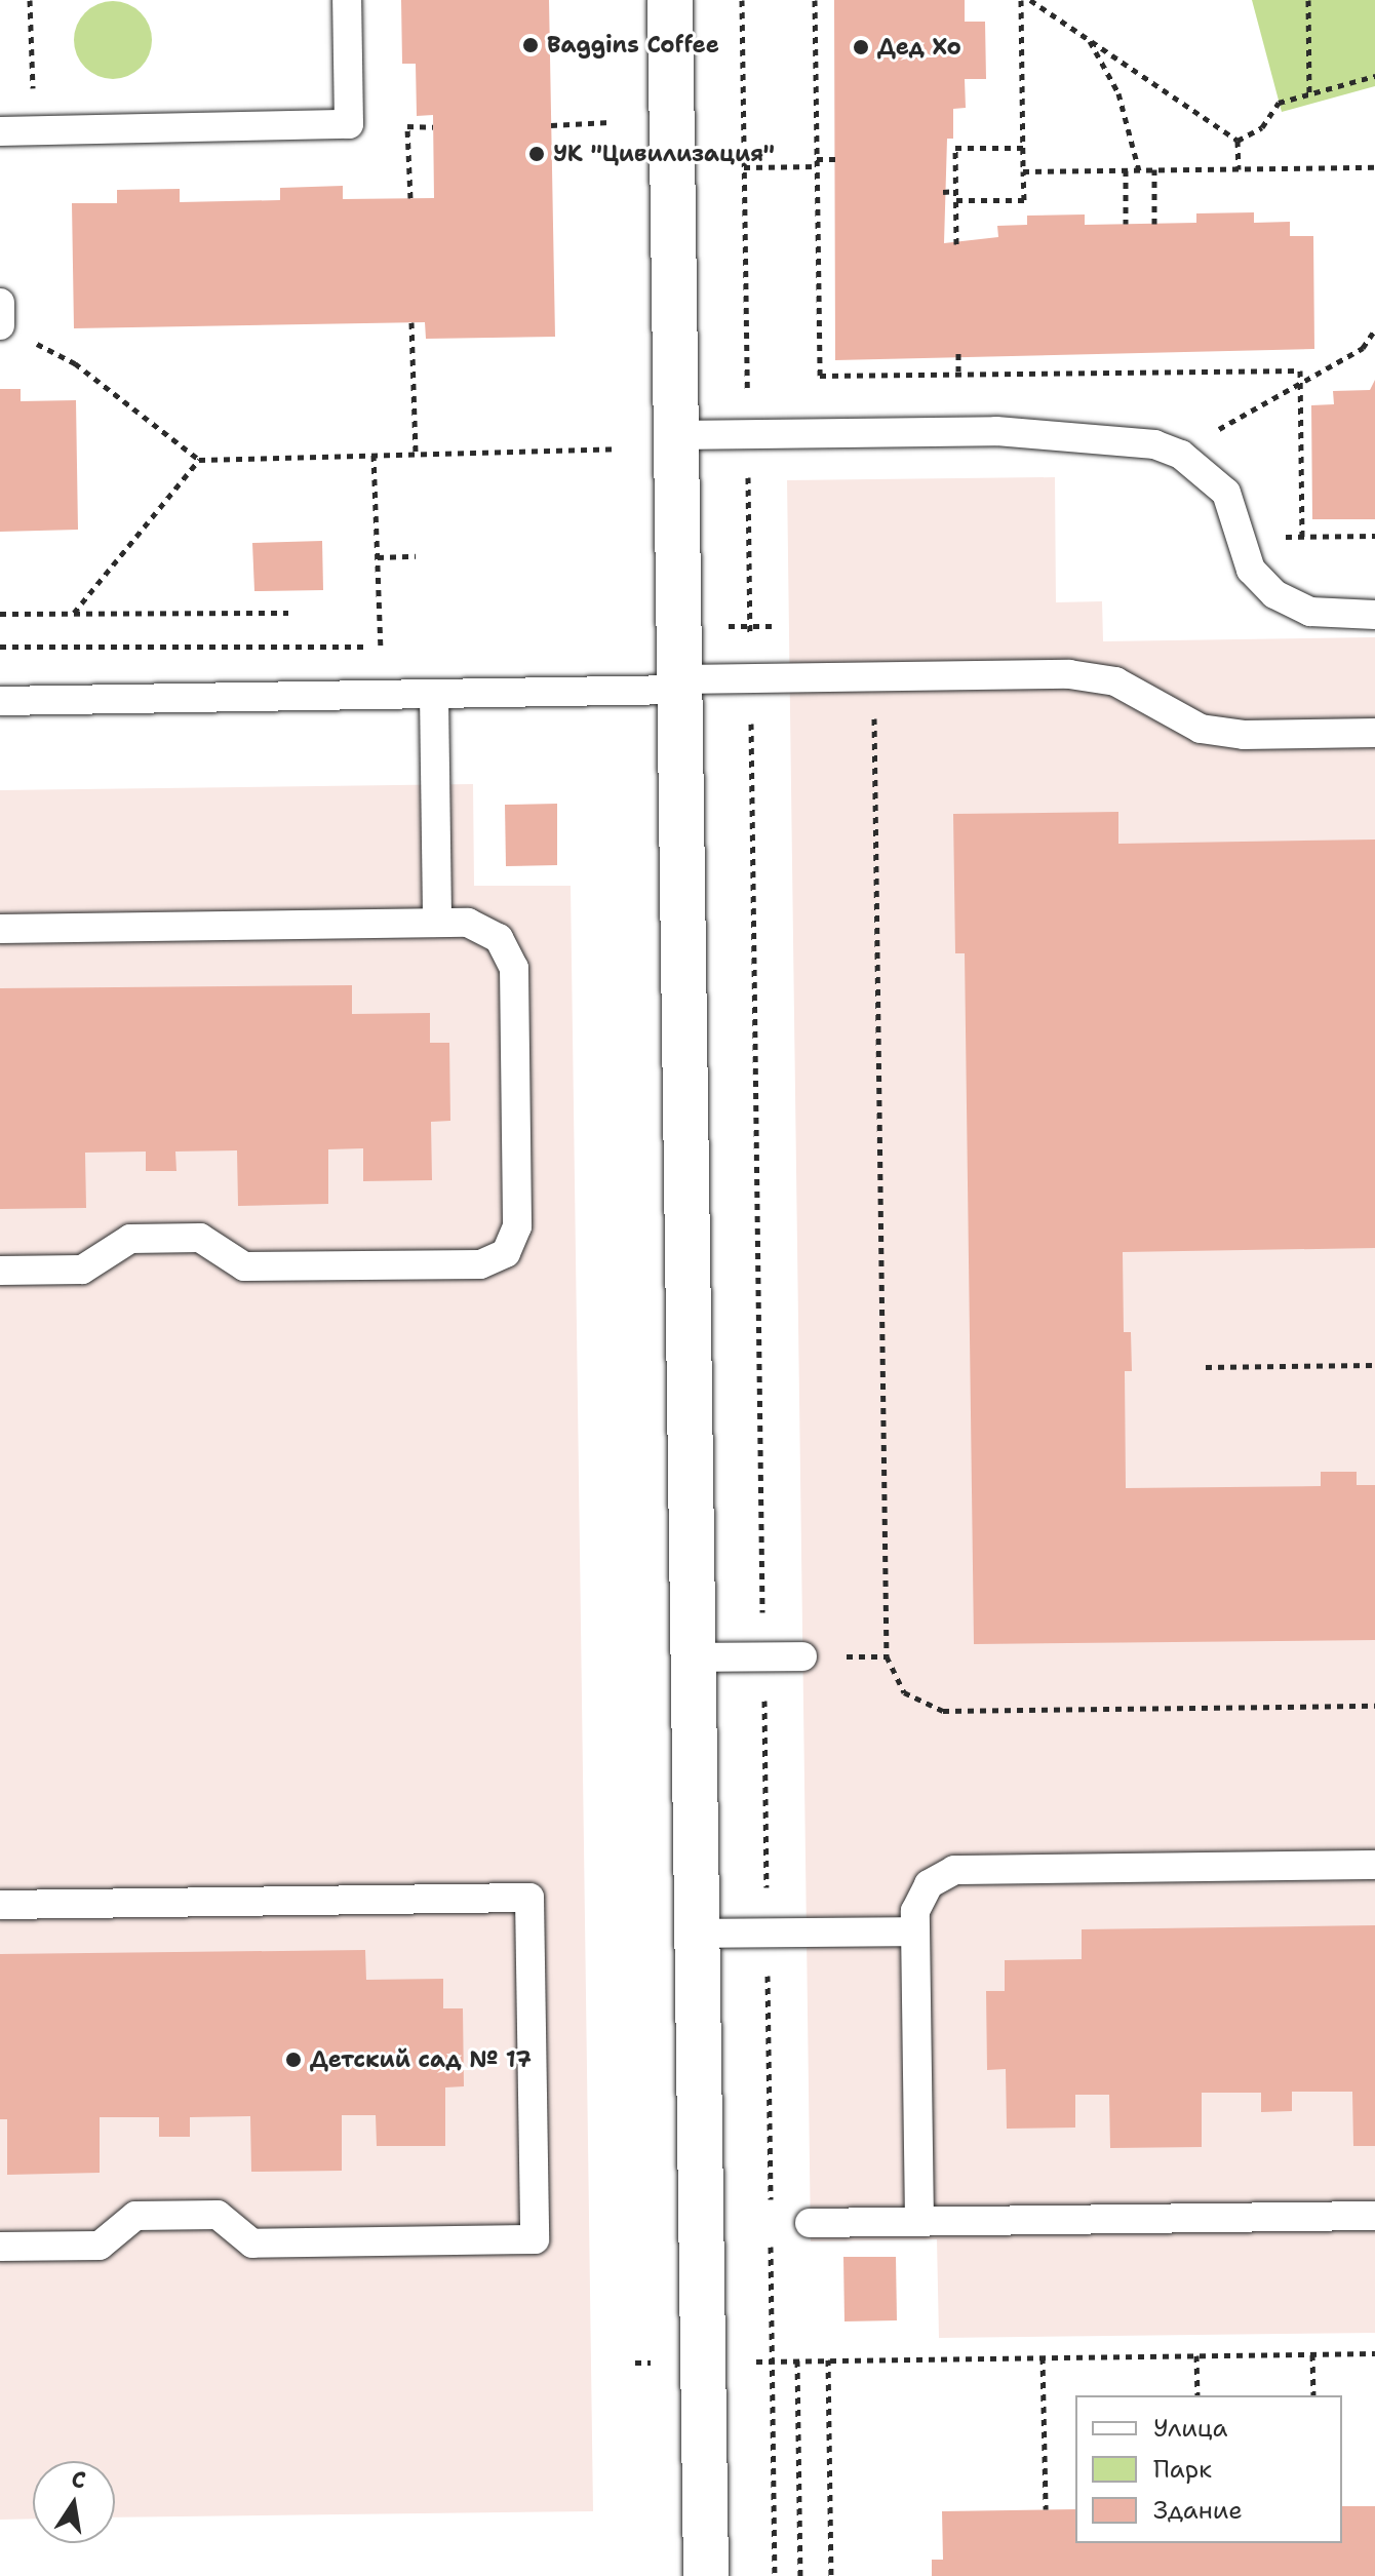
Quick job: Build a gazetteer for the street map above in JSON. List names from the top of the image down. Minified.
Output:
{"places":["Baggins Coffee","Дед Хо","УК \"Цивилизация\"","Детский сад № 17"],"legend":["Улица","Парк","Здание"],"north":"top"}
